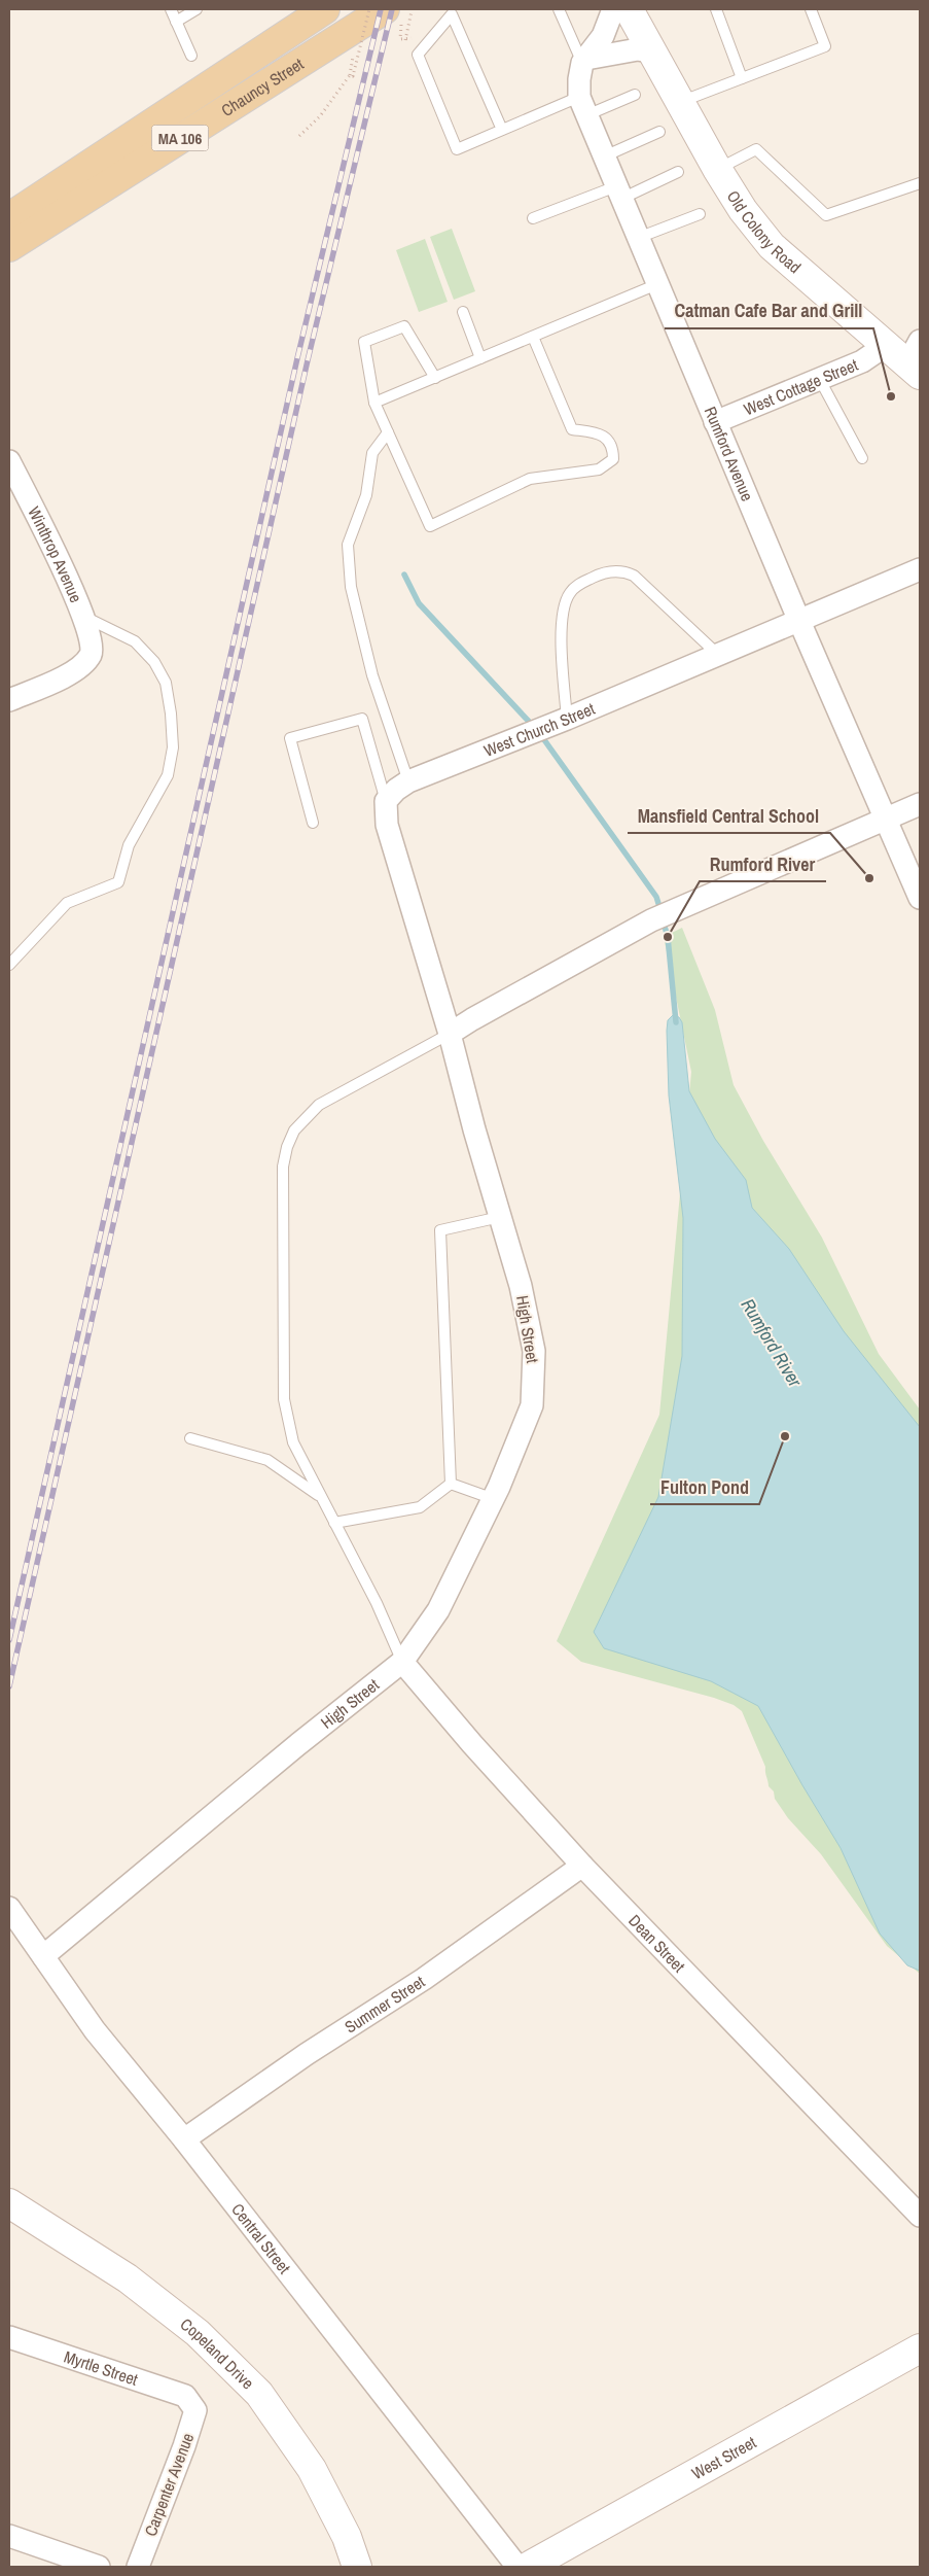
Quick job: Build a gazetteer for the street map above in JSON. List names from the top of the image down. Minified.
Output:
{"streets":{"main road":["Chauncy Street","MA 106","Old Colony Road","Copeland Drive","West Street"],"street":["West Cottage Street","Rumford Avenue","Winthrop Avenue","West Church Street","High Street","Dean Street","Summer Street","Central Street","Myrtle Street","Carpenter Avenue"]},"crossings":[["Old Colony Road","West Cottage Street"],["West Cottage Street","Rumford Avenue"],["Rumford Avenue","West Church Street"],["High Street","Dean Street"],["High Street","Central Street"],["Dean Street","Summer Street"],["Summer Street","Central Street"],["Myrtle Street","Carpenter Avenue"]],"water":["Rumford River"],"places":["Catman Cafe Bar and Grill","Mansfield Central School","Rumford River","Fulton Pond"]}
